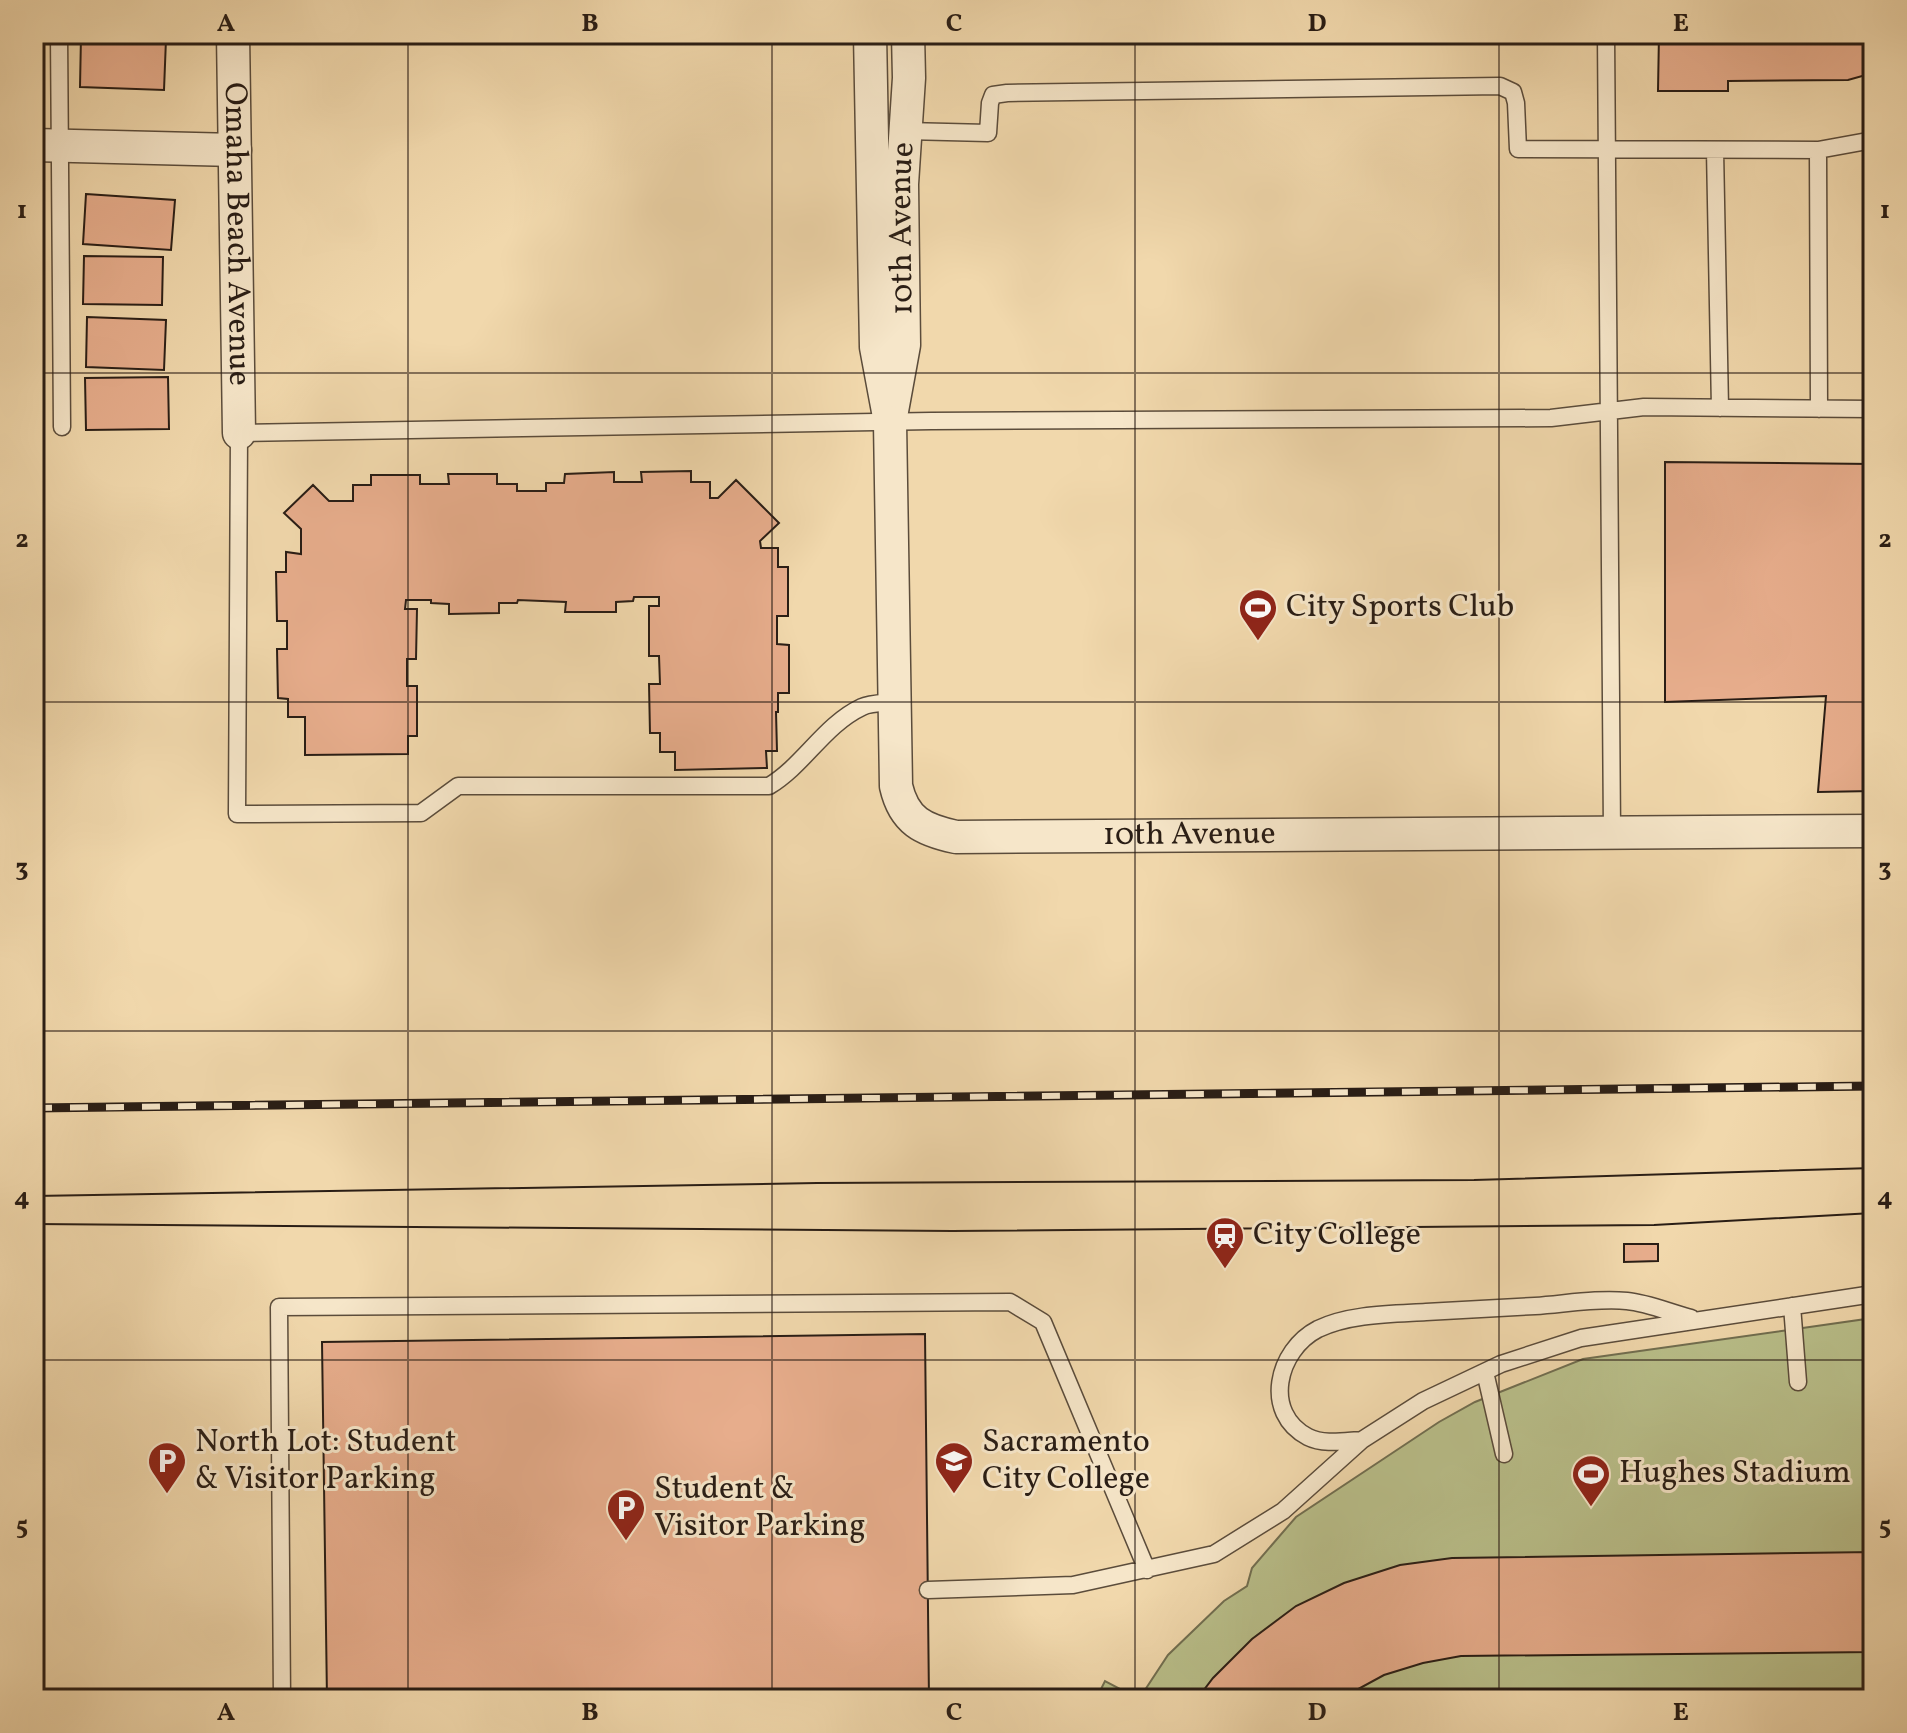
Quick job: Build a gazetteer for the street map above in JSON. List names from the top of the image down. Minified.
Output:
{"streets":{"street":["10th Avenue","Omaha Beach Avenue"]},"places":{"sports":["City Sports Club","Hughes Stadium"],"station":["City College"],"parking":["North Lot: Student & Visitor Parking","Student & Visitor Parking"],"school or university":["Sacramento City College"]},"grid":{"columns":["A","B","C","D","E"],"rows":["1","2","3","4","5"]}}
